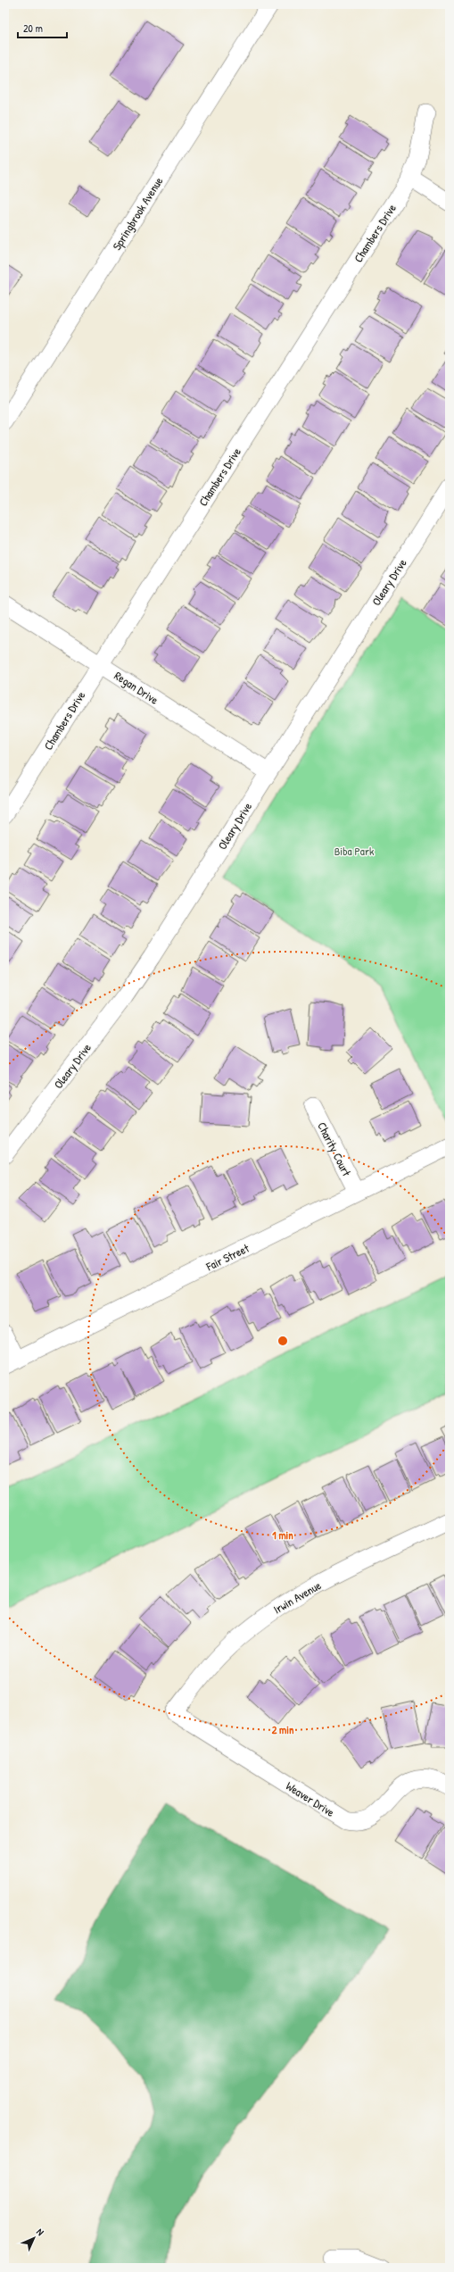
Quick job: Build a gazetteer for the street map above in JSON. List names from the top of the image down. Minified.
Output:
{"streets":{"street":["Springbrook Avenue","Chambers Drive","Oleary Drive","Regan Drive","Charity Court","Fair Street","Irwin Avenue","Weaver Drive"]},"crossings":[["Chambers Drive","Regan Drive"],["Oleary Drive","Regan Drive"],["Charity Court","Fair Street"],["Irwin Avenue","Weaver Drive"]],"parks":["Biba Park"],"scale_bar":"20 m","north":"top right","rings":["1 min","2 min"]}
